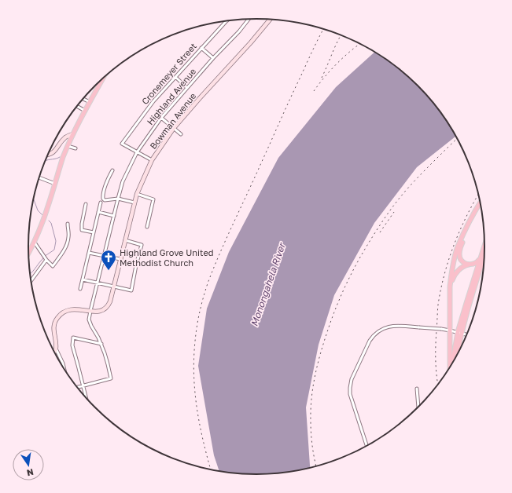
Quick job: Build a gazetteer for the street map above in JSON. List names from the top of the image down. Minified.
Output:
{"streets":{"main road":["Bowman Avenue"],"street":["Cronemeyer Street","Highland Avenue"]},"crossings":[["Cronemeyer Street","Highland Avenue"],["Highland Avenue","Bowman Avenue"]],"water":["Monongahela River"],"places":{"church":["Highland Grove United Methodist Church"]},"north":"bottom"}
